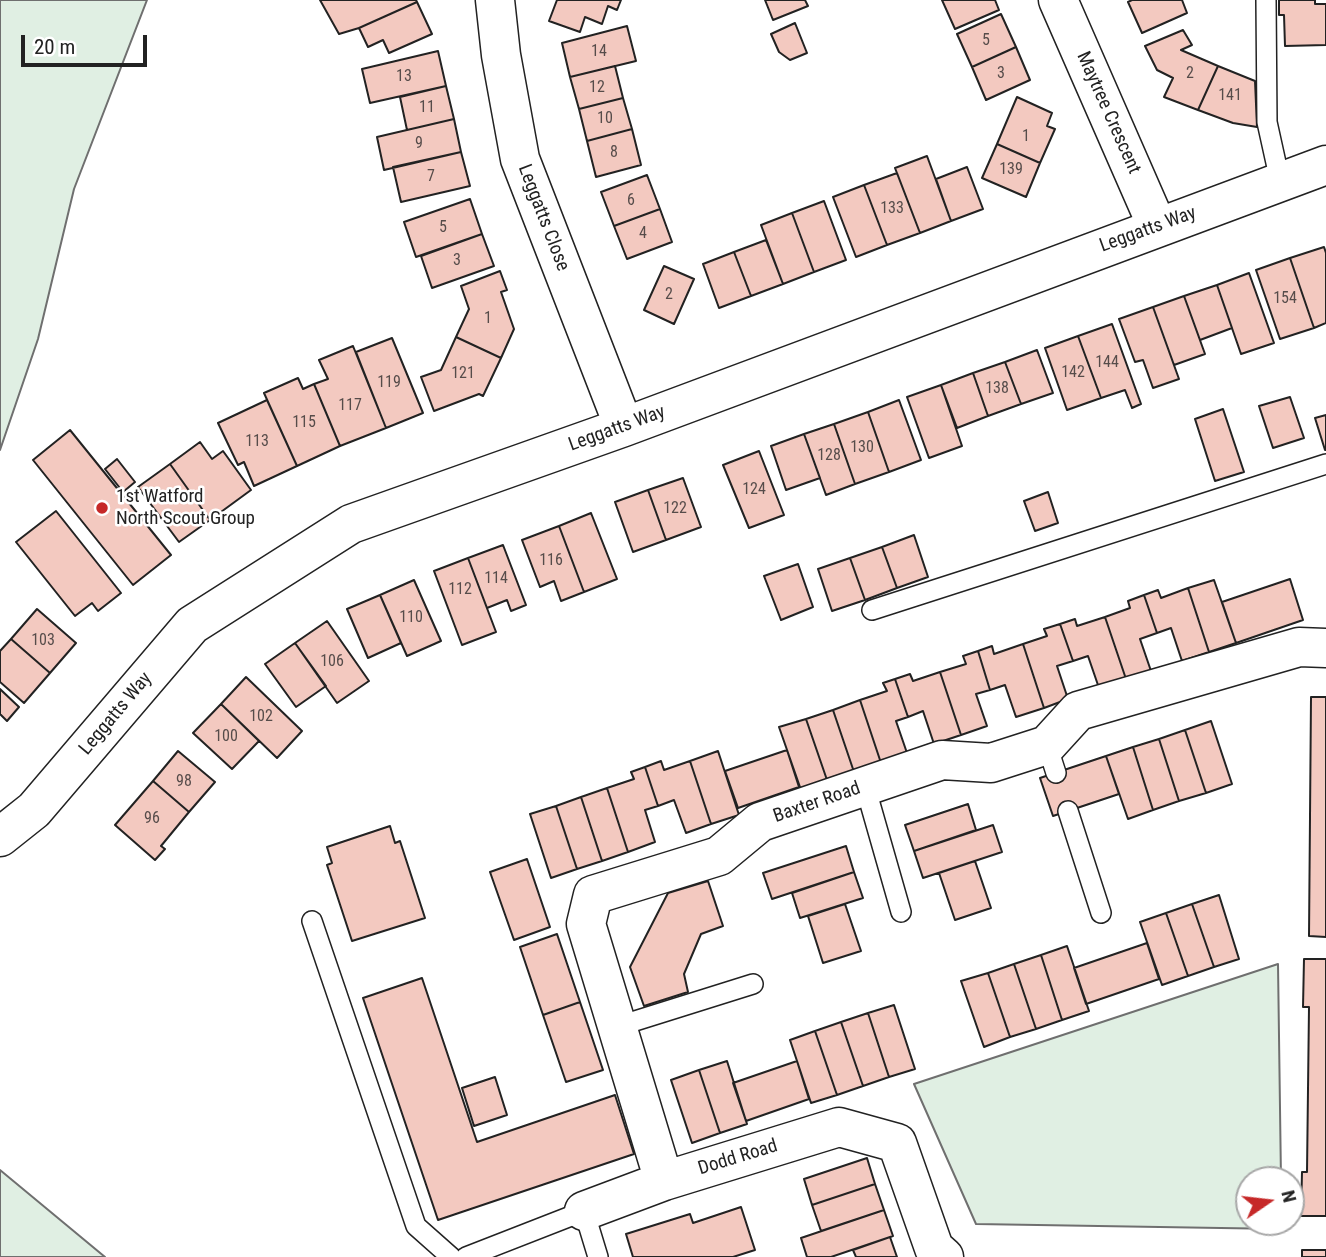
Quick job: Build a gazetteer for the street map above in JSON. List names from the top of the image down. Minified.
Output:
{"streets":{"street":["Maytree Crescent","Leggatts Close","Leggatts Way","Baxter Road","Dodd Road"]},"crossings":[["Maytree Crescent","Leggatts Way"],["Leggatts Close","Leggatts Way"],["Baxter Road","Dodd Road"]],"places":["1st Watford North Scout Group"],"house_numbers":["5","14","3","2","13","12","141","11","10","1","9","8","139","7","6","133","5","4","3","2","154","1","144","142","121","119","138","117","115","113","130","128","124","122","116","114","112","110","103","106","102","100","98","96"],"scale_bar":"20 m","north":"right"}
